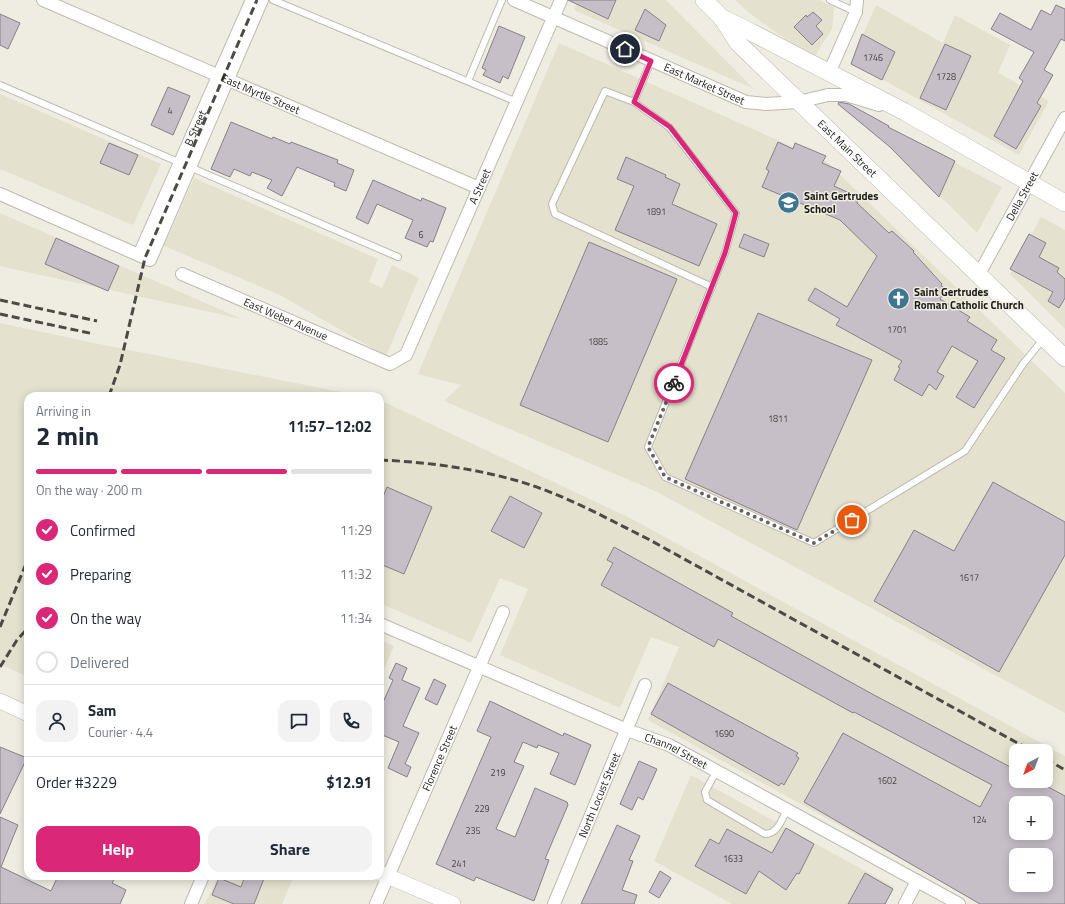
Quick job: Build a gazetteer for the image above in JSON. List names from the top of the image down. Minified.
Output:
{"streets":{"main road":["East Market Street","East Main Street"],"street":["East Myrtle Street","B Street","A Street","Della Street","East Weber Avenue","Channel Street","Florence Street","North Locust Street"]},"crossings":[["East Market Street","East Main Street"],["East Market Street","A Street"],["East Market Street","Della Street"],["East Myrtle Street","B Street"],["East Myrtle Street","A Street"],["East Main Street","Della Street"],["A Street","East Weber Avenue"],["Channel Street","Florence Street"],["Channel Street","North Locust Street"]],"places":{"school or university":["Saint Gertrudes School"],"church":["Saint Gertrudes Roman Catholic Church"]},"house_numbers":["1746","1728","4","1891","6","1701","1885","1811","1617","1690","219","1602","229","124","235","1633","241"],"north":"bottom left","page":{"heading":["2 min","Arriving in","11:57–12:02"],"panel":["Sam","Courier · 4.4","Order #3229","$12.91"],"bar":"On the way · 200 m","list":[["Confirmed","11:29"],["Preparing","11:32"],["On the way","11:34"],"Delivered"],"map_buttons":["+","−"],"buttons":["Help","Share"]}}
